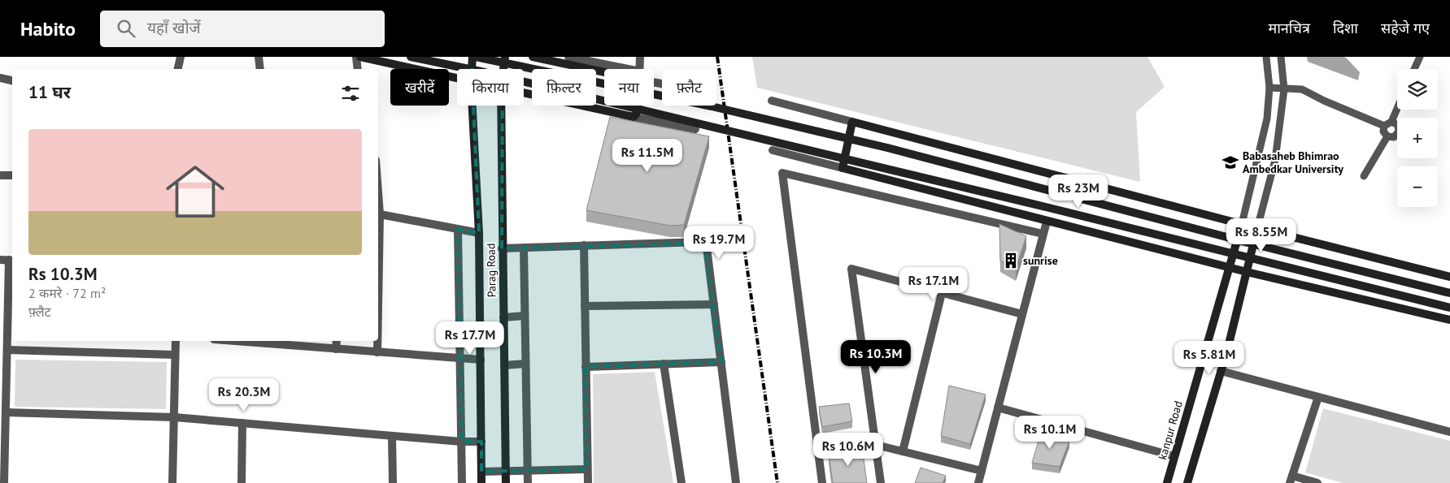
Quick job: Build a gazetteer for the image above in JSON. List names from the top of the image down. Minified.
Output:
{"streets":{"street":["Parag Road","kanpur Road"]},"places":{"school or university":["Babasaheb Bhimrao Ambedkar University"],"building":["sunrise"]},"page":{"header":"Habito","search":"यहाँ खोजें","nav":["मानचित्र","दिशा","सहेजे गए"],"map_buttons":["+","−"],"chip":["खरीदें","किराया","फ़िल्टर","नया","फ़्लैट"],"heading":"11 घर","list":[{"name":"Rs 10.3M","note":"2 कमरे · 72 m² · फ़्लैट"}],"price":["Rs 11.5M","Rs 23M","Rs 8.55M","Rs 19.7M","Rs 17.1M","Rs 17.7M","Rs 10.3M","Rs 5.81M","Rs 20.3M","Rs 10.1M","Rs 10.6M"]}}
